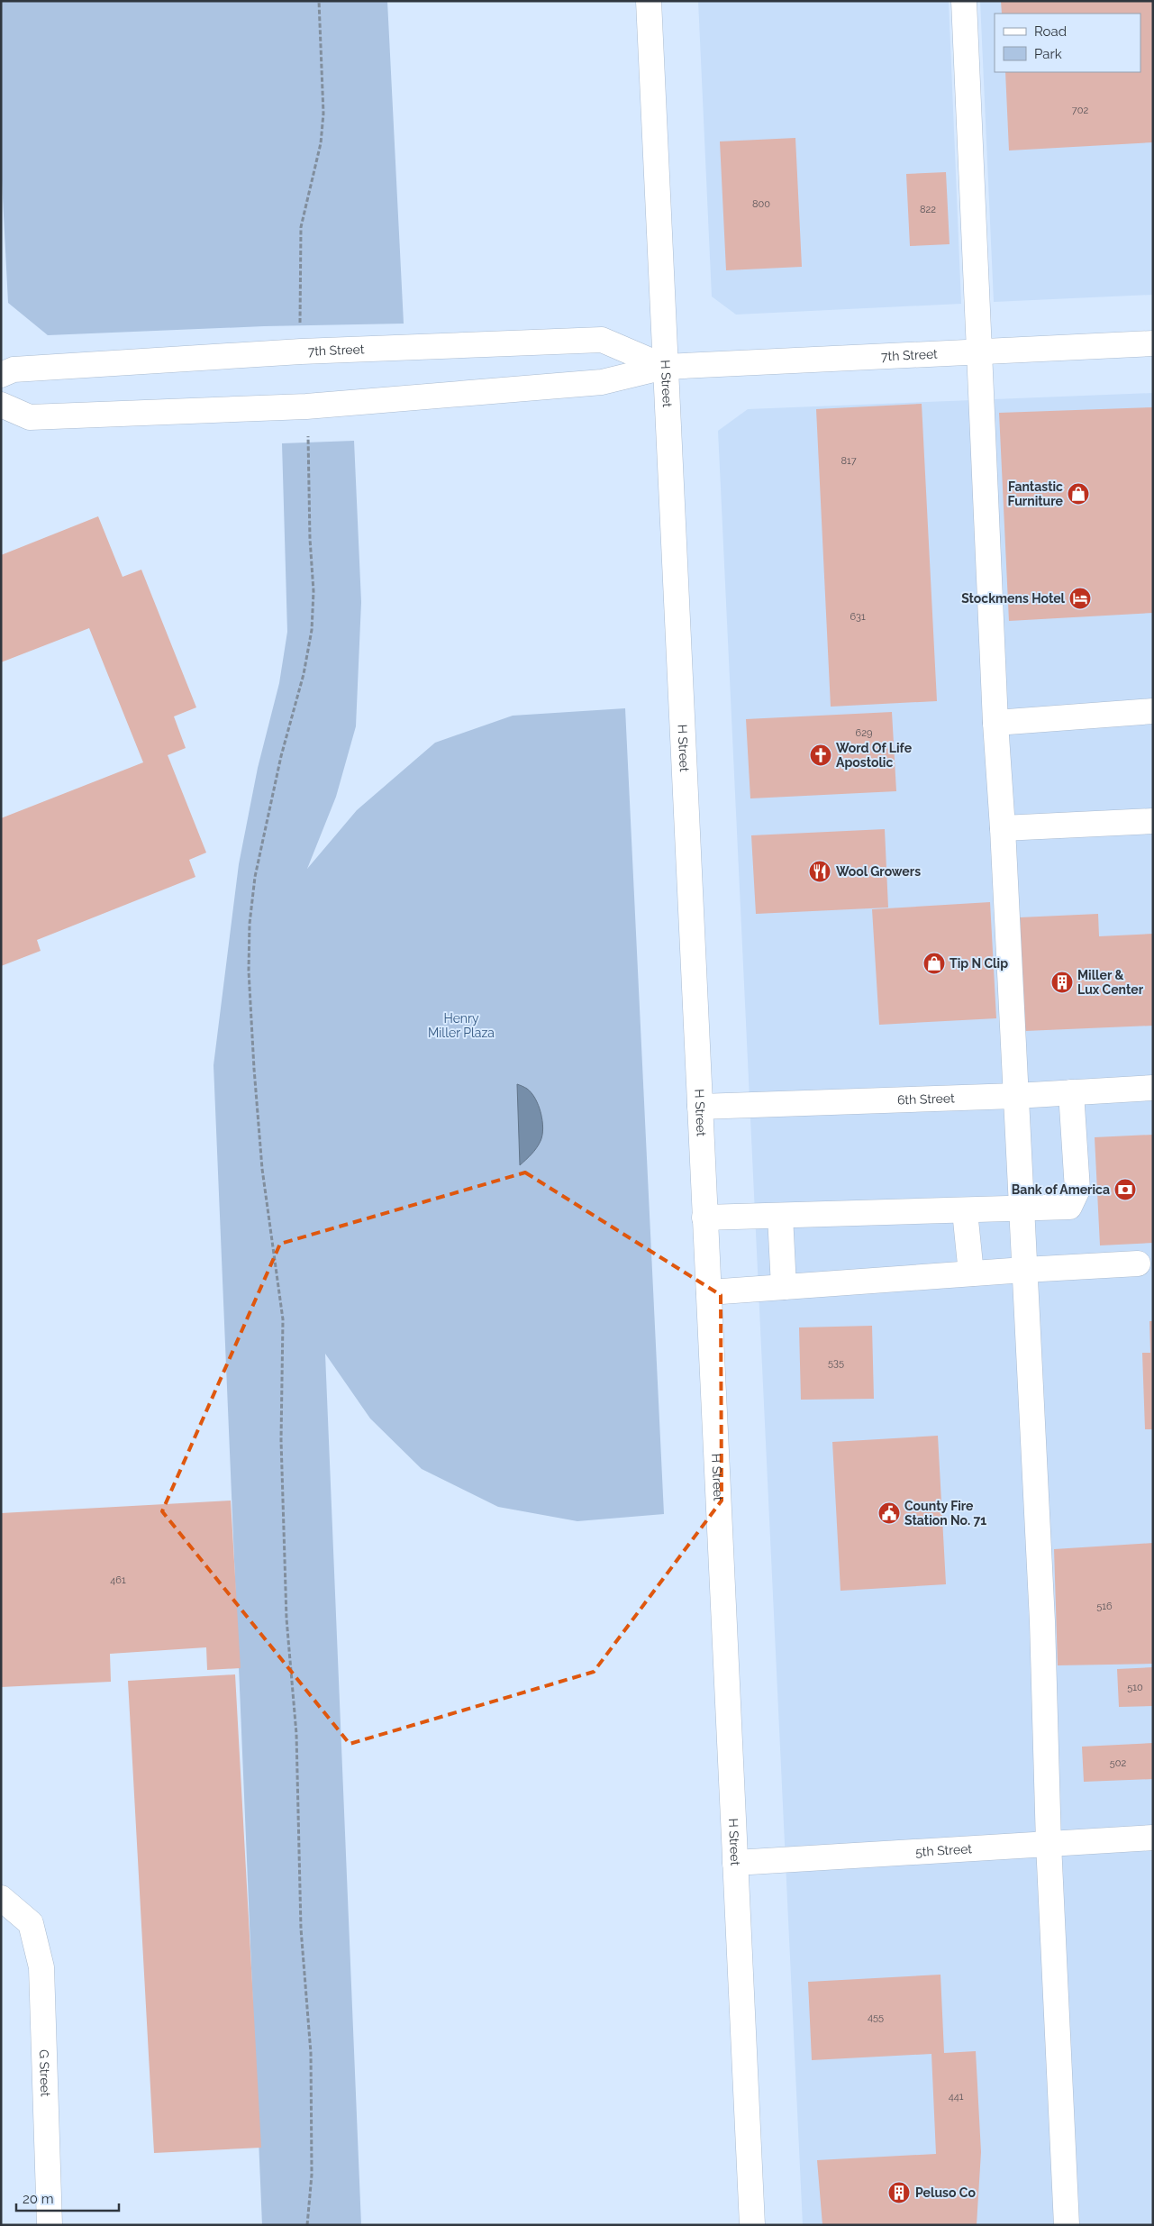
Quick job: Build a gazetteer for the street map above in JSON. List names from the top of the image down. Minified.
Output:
{"streets":{"street":["7th Street","H Street","6th Street","5th Street","G Street"]},"crossings":[["7th Street","H Street"],["H Street","6th Street"],["H Street","5th Street"]],"parks":["Henry Miller Plaza"],"places":{"shop":["Fantastic Furniture","Tip N Clip"],"hotel":["Stockmens Hotel"],"church":["Word Of Life Apostolic"],"restaurant":["Wool Growers"],"building":["Miller & Lux Center","Peluso Co"],"bank":["Bank of America"],"public building":["County Fire Station No. 71"]},"house_numbers":["702","800","822","817","631","629","535","461","516","510","502","455","441"],"legend":["Road","Park"],"scale_bar":"20 m"}
